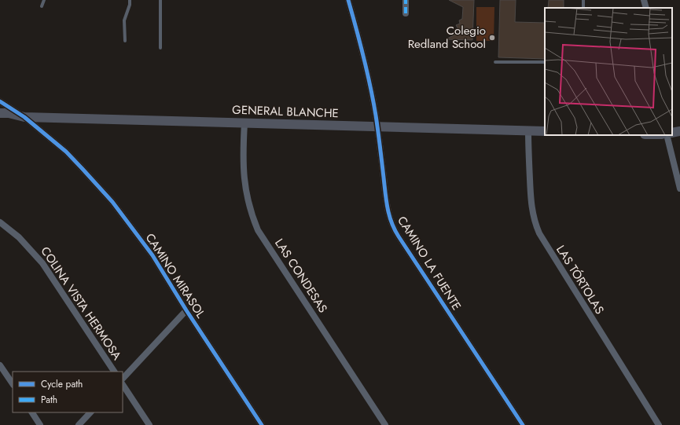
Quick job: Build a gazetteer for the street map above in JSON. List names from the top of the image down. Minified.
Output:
{"streets":{"main road":["GENERAL BLANCHE"],"street":["CAMINO LA FUENTE","CAMINO MIRASOL","LAS CONDESAS","LAS TÓRTOLAS","COLINA VISTA HERMOSA"]},"crossings":[["GENERAL BLANCHE","CAMINO LA FUENTE"],["GENERAL BLANCHE","CAMINO MIRASOL"],["GENERAL BLANCHE","LAS CONDESAS"],["GENERAL BLANCHE","LAS TÓRTOLAS"]],"places":["Colegio Redland School"],"legend":["Cycle path","Path"]}
